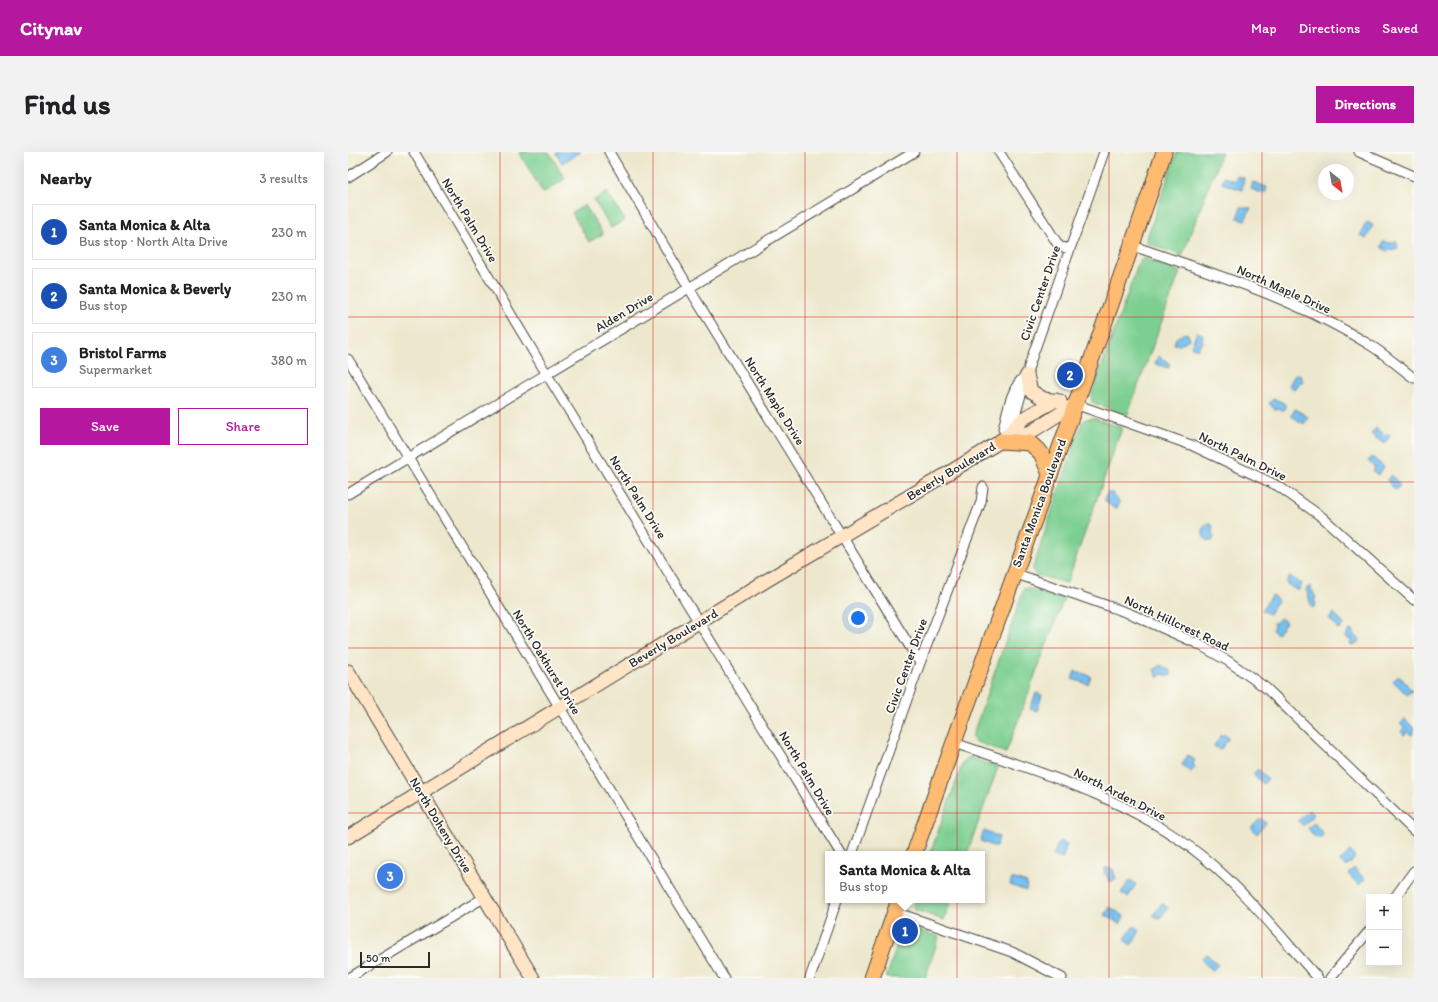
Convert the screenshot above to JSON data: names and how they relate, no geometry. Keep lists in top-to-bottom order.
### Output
{
  "streets": {
    "main road": ["Beverly Boulevard", "Santa Monica Boulevard", "North Doheny Drive"],
    "street": [
      "North Palm Drive",
      "North Maple Drive",
      "Civic Center Drive",
      "Alden Drive",
      "North Hillcrest Road",
      "North Oakhurst Drive",
      "North Arden Drive"
    ]
  },
  "crossings": [
    ["North Palm Drive", "Alden Drive"],
    ["North Palm Drive", "Beverly Boulevard"],
    ["North Palm Drive", "Santa Monica Boulevard"],
    ["North Maple Drive", "Civic Center Drive"],
    ["North Maple Drive", "Alden Drive"],
    ["North Maple Drive", "Beverly Boulevard"],
    ["North Maple Drive", "Santa Monica Boulevard"],
    ["Civic Center Drive", "Beverly Boulevard"],
    ["Alden Drive", "North Oakhurst Drive"],
    ["Beverly Boulevard", "Santa Monica Boulevard"],
    ["Beverly Boulevard", "North Oakhurst Drive"],
    ["Beverly Boulevard", "North Doheny Drive"],
    ["Santa Monica Boulevard", "North Hillcrest Road"],
    ["Santa Monica Boulevard", "North Arden Drive"]
  ],
  "scale_bar": "50 m",
  "north": "bottom right",
  "page": {
    "header": "Citynav",
    "nav": ["Map", "Directions", "Saved"],
    "buttons": [
      "Directions",
      ["Save", "Share"]
    ],
    "title": "Find us",
    "heading": ["Nearby", "3 results"],
    "list": [
      {
        "mark": "1",
        "name": "Santa Monica & Alta",
        "note": "Bus stop · North Alta Drive",
        "value": "230 m"
      },
      {
        "mark": "2",
        "name": "Santa Monica & Beverly",
        "note": "Bus stop",
        "value": "230 m"
      },
      {
        "mark": "3",
        "name": "Bristol Farms",
        "note": "Supermarket",
        "value": "380 m"
      }
    ],
    "pins": ["2", "3", "1"],
    "popup": ["Santa Monica & Alta", "Bus stop"],
    "map_buttons": ["+", "−"],
    "scale": "50 m"
  }
}
